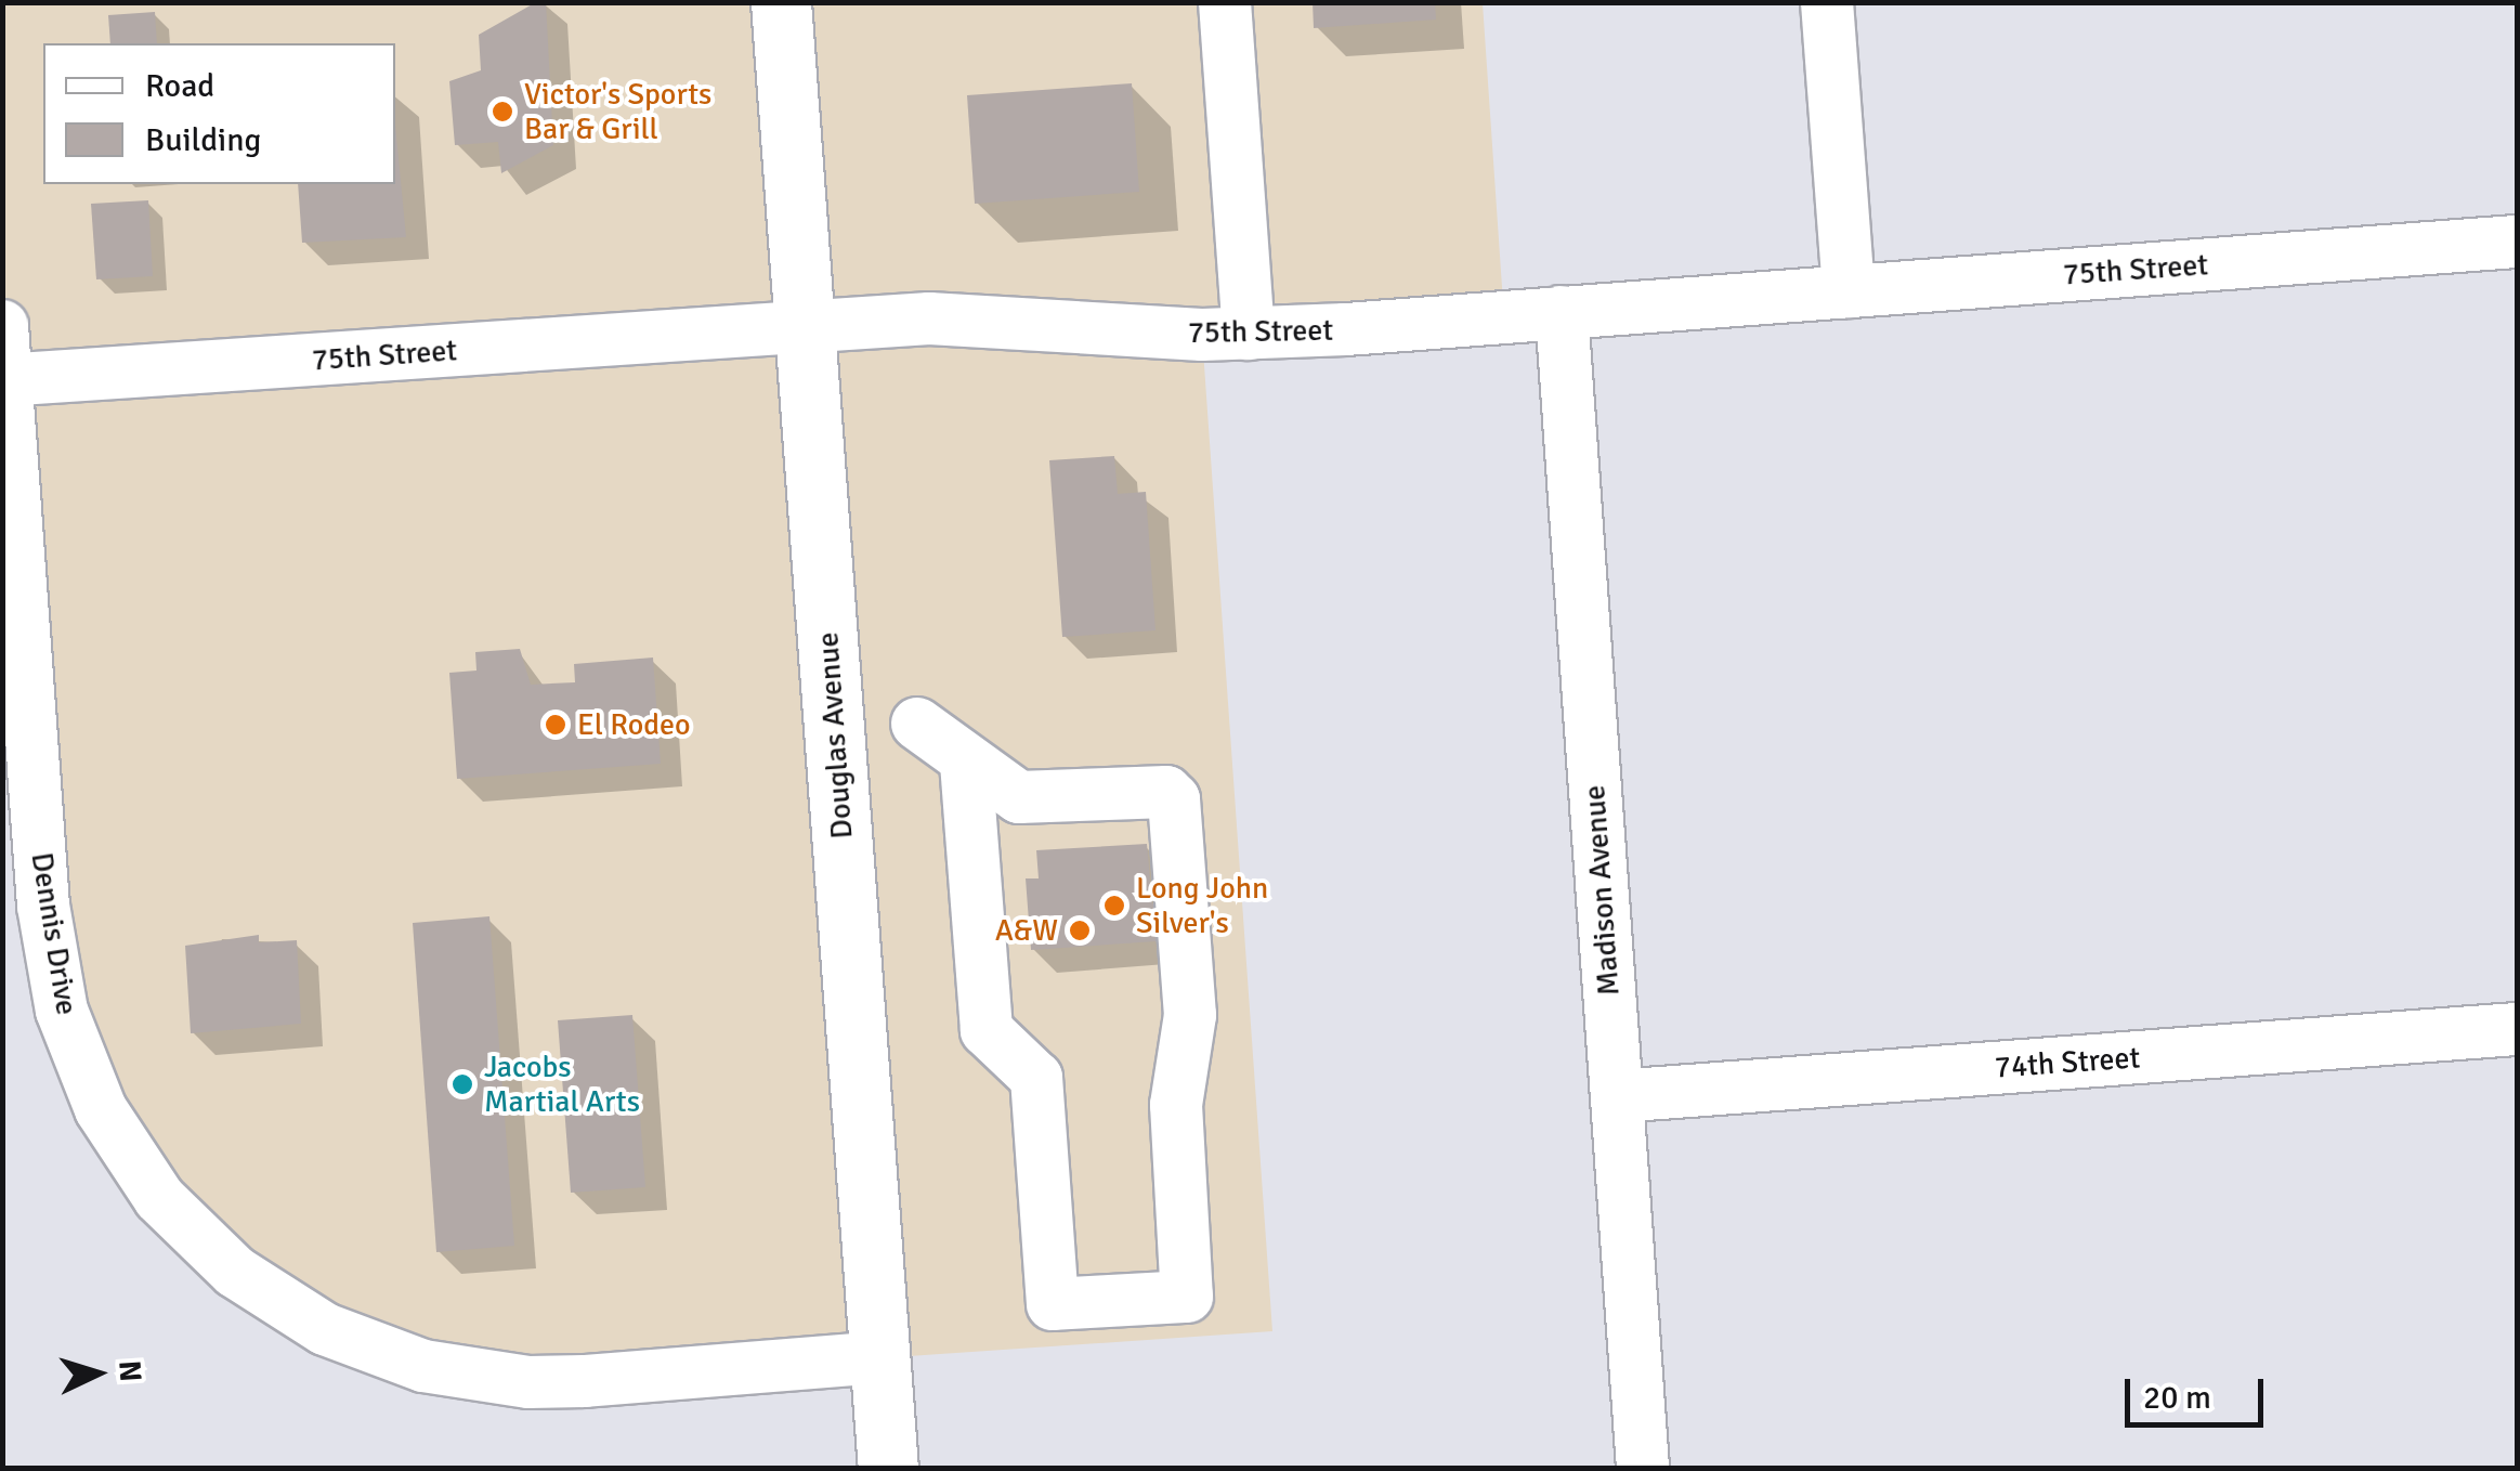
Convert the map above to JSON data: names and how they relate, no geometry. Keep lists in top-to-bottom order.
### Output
{
  "streets": {
    "main road": ["Douglas Avenue"],
    "street": [
      "75th Street",
      "Madison Avenue",
      "Dennis Drive",
      "74th Street"
    ]
  },
  "crossings": [
    ["75th Street", "Douglas Avenue"],
    ["75th Street", "Madison Avenue"],
    ["75th Street", "Dennis Drive"],
    ["Douglas Avenue", "Dennis Drive"],
    ["Madison Avenue", "74th Street"]
  ],
  "places": [
    "Victor's Sports Bar & Grill",
    "El Rodeo",
    "Long John Silver's",
    "A&W",
    "Jacobs Martial Arts"
  ],
  "legend": ["Road", "Building"],
  "scale_bar": "20 m",
  "north": "right"
}
